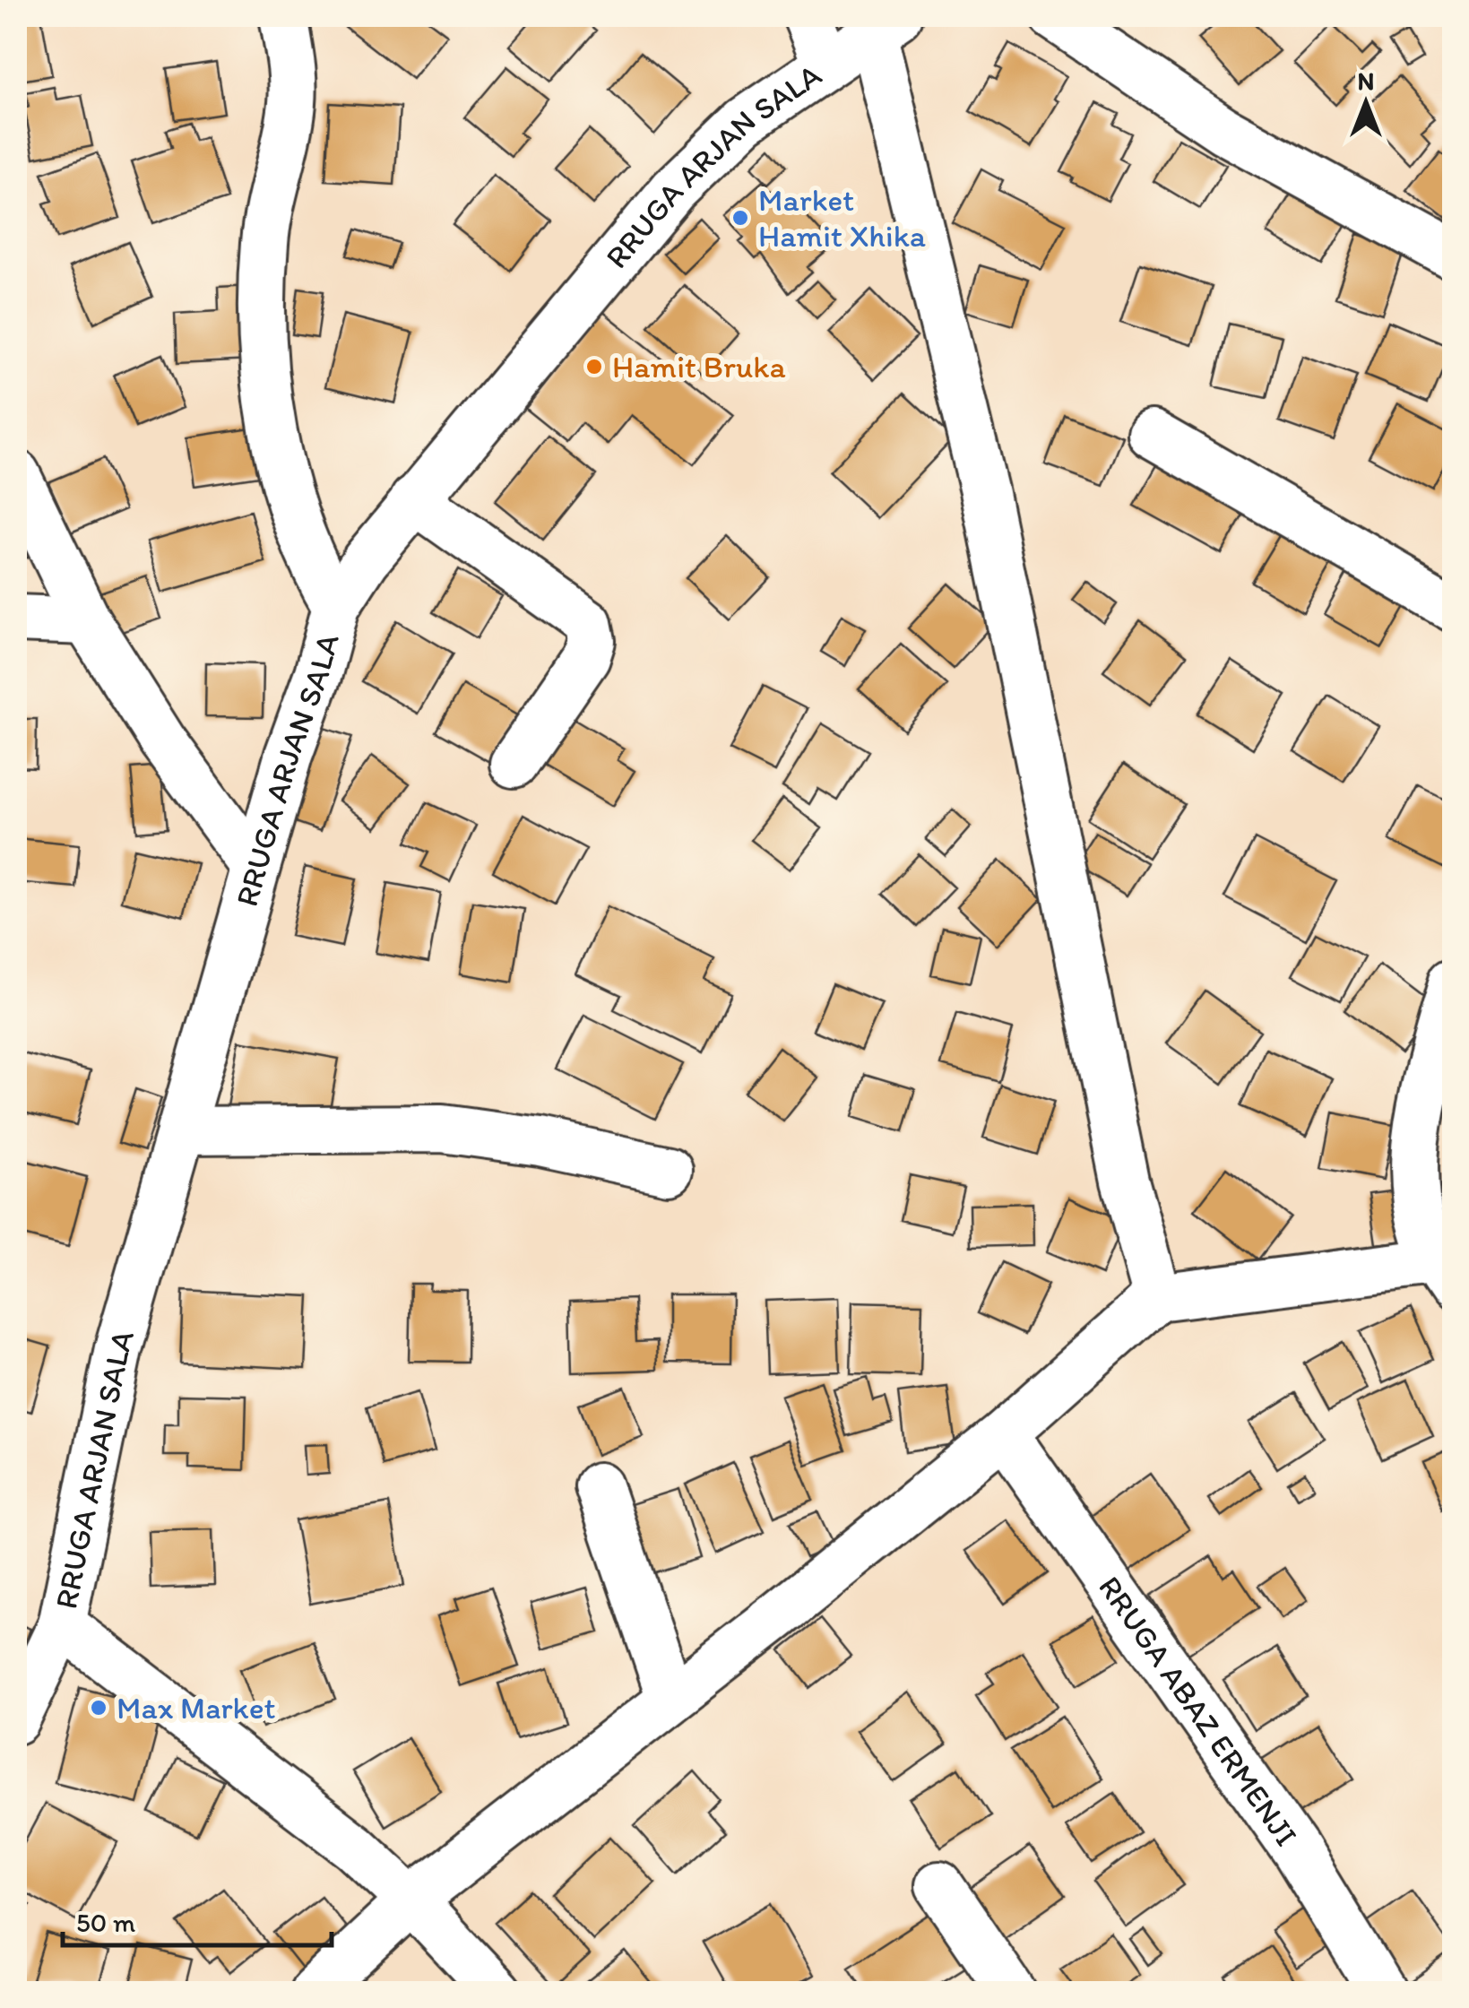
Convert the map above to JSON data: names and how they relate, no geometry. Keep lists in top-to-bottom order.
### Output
{
  "streets": {
    "street": ["RRUGA ARJAN SALA", "RRUGA ABAZ ERMENJI"]
  },
  "places": ["Market Hamit Xhika", "Hamit Bruka", "Max Market"],
  "scale_bar": "50 m",
  "north": "top"
}
